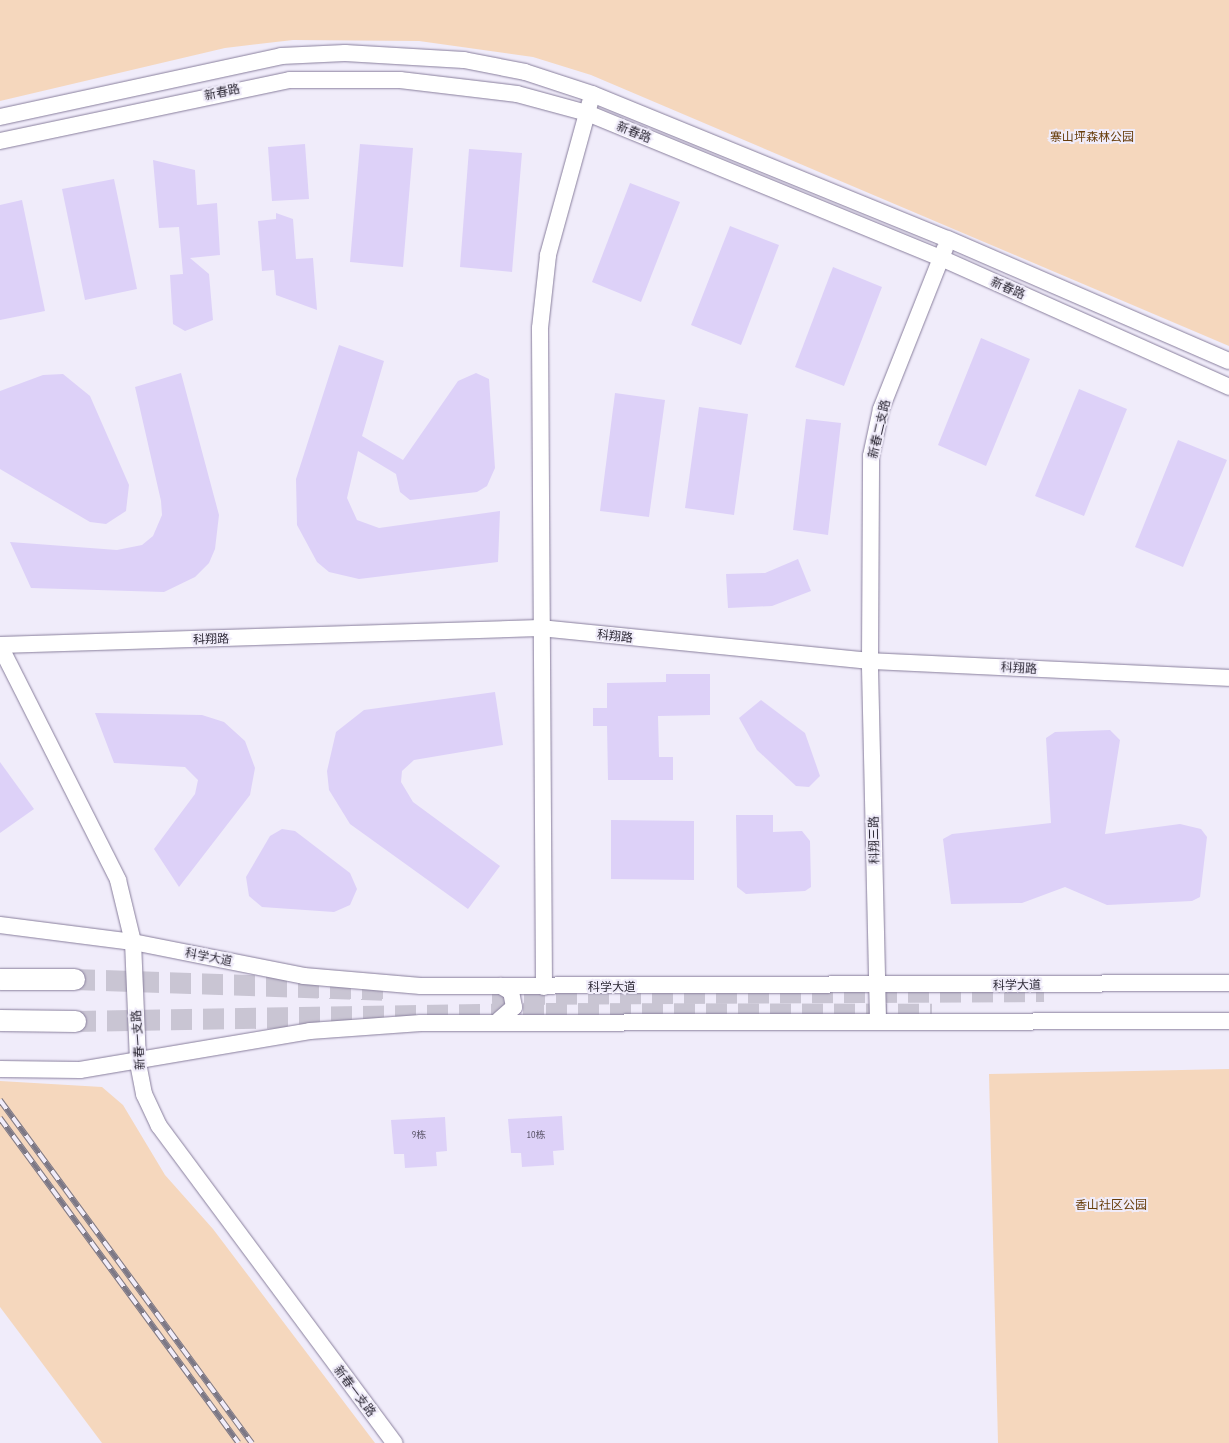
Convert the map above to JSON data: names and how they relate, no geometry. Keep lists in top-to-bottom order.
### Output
{
  "streets": {
    "main road": [
      "新春路",
      "新春二支路",
      "科翔路",
      "科翔三路",
      "科学大道",
      "新春一支路"
    ]
  },
  "crossings": [
    ["新春路", "新春二支路"],
    ["新春二支路", "科翔路"],
    ["新春二支路", "科翔三路"],
    ["科翔路", "科翔三路"],
    ["科翔路", "新春一支路"],
    ["科翔三路", "科学大道"],
    ["科学大道", "新春一支路"]
  ],
  "parks": ["寨山坪森林公园", "香山社区公园"],
  "house_numbers": ["9栋", "10栋"]
}
